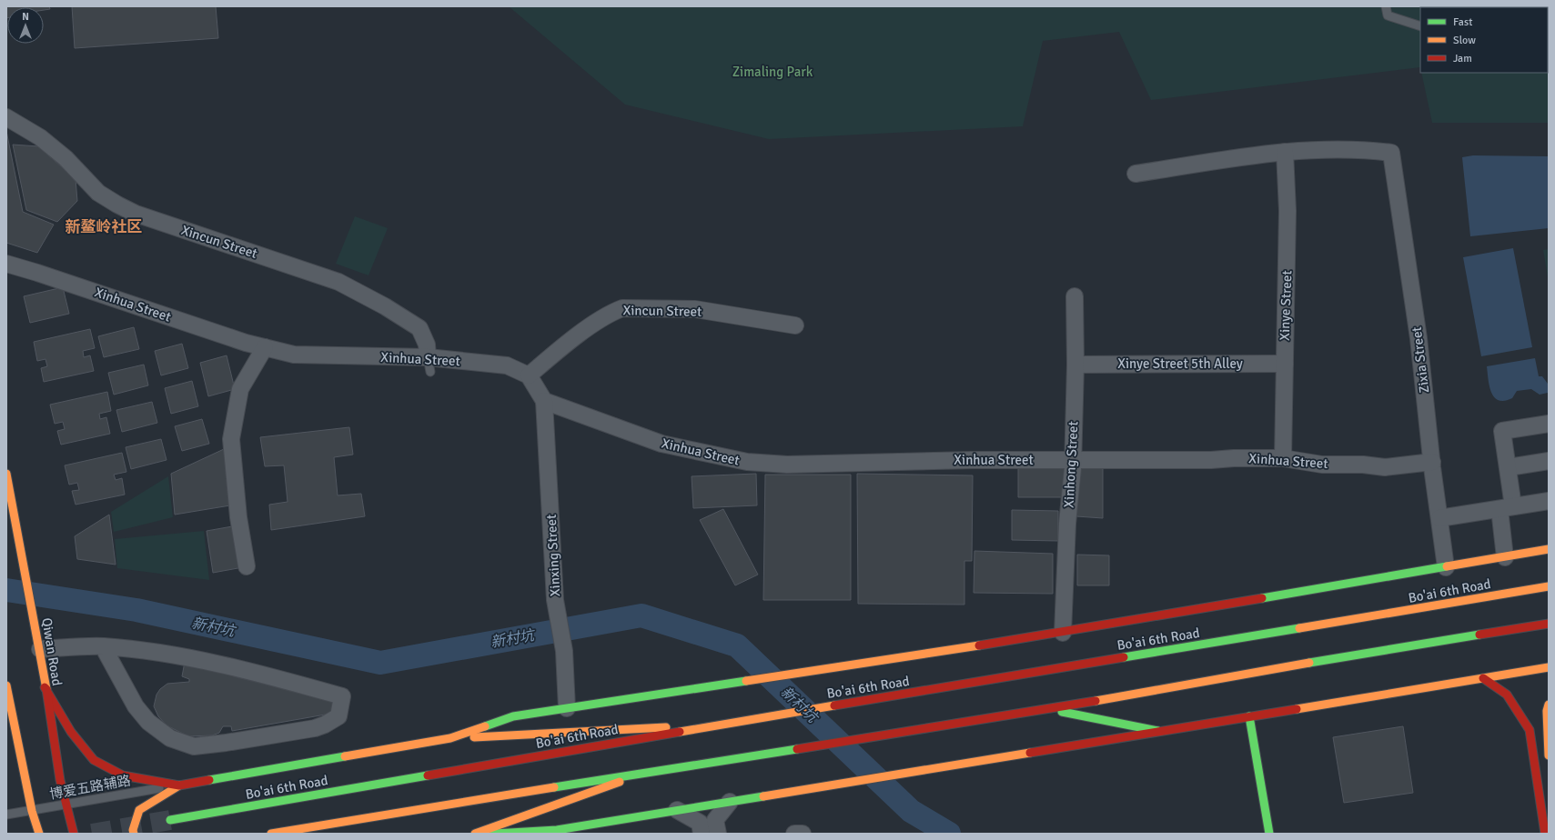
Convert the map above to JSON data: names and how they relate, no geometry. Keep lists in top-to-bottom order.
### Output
{
  "streets": {
    "main road": ["Bo'ai 6th Road", "Qiwan Road"],
    "street": [
      "Xincun Street",
      "Xinhua Street",
      "Xinye Street",
      "Zixia Street",
      "Xinye Street 5th Alley",
      "Xinhong Street",
      "Xinxing Street"
    ],
    "lane": ["博爱五路辅路"]
  },
  "crossings": [
    ["Xincun Street", "Xinhua Street"],
    ["Xinhua Street", "Xinye Street"],
    ["Xinhua Street", "Zixia Street"],
    ["Xinhua Street", "Xinhong Street"],
    ["Xinhua Street", "Xinxing Street"],
    ["Xinye Street", "Zixia Street"],
    ["Xinye Street", "Xinye Street 5th Alley"],
    ["Zixia Street", "Bo'ai 6th Road"],
    ["Xinye Street 5th Alley", "Xinhong Street"],
    ["Xinhong Street", "Bo'ai 6th Road"],
    ["Xinxing Street", "Bo'ai 6th Road"],
    ["Bo'ai 6th Road", "博爱五路辅路"],
    ["Qiwan Road", "博爱五路辅路"]
  ],
  "districts": ["新鳌岭社区"],
  "water": ["新村坑"],
  "parks": ["Zimaling Park"],
  "legend": ["Fast", "Slow", "Jam"],
  "north": "top"
}
